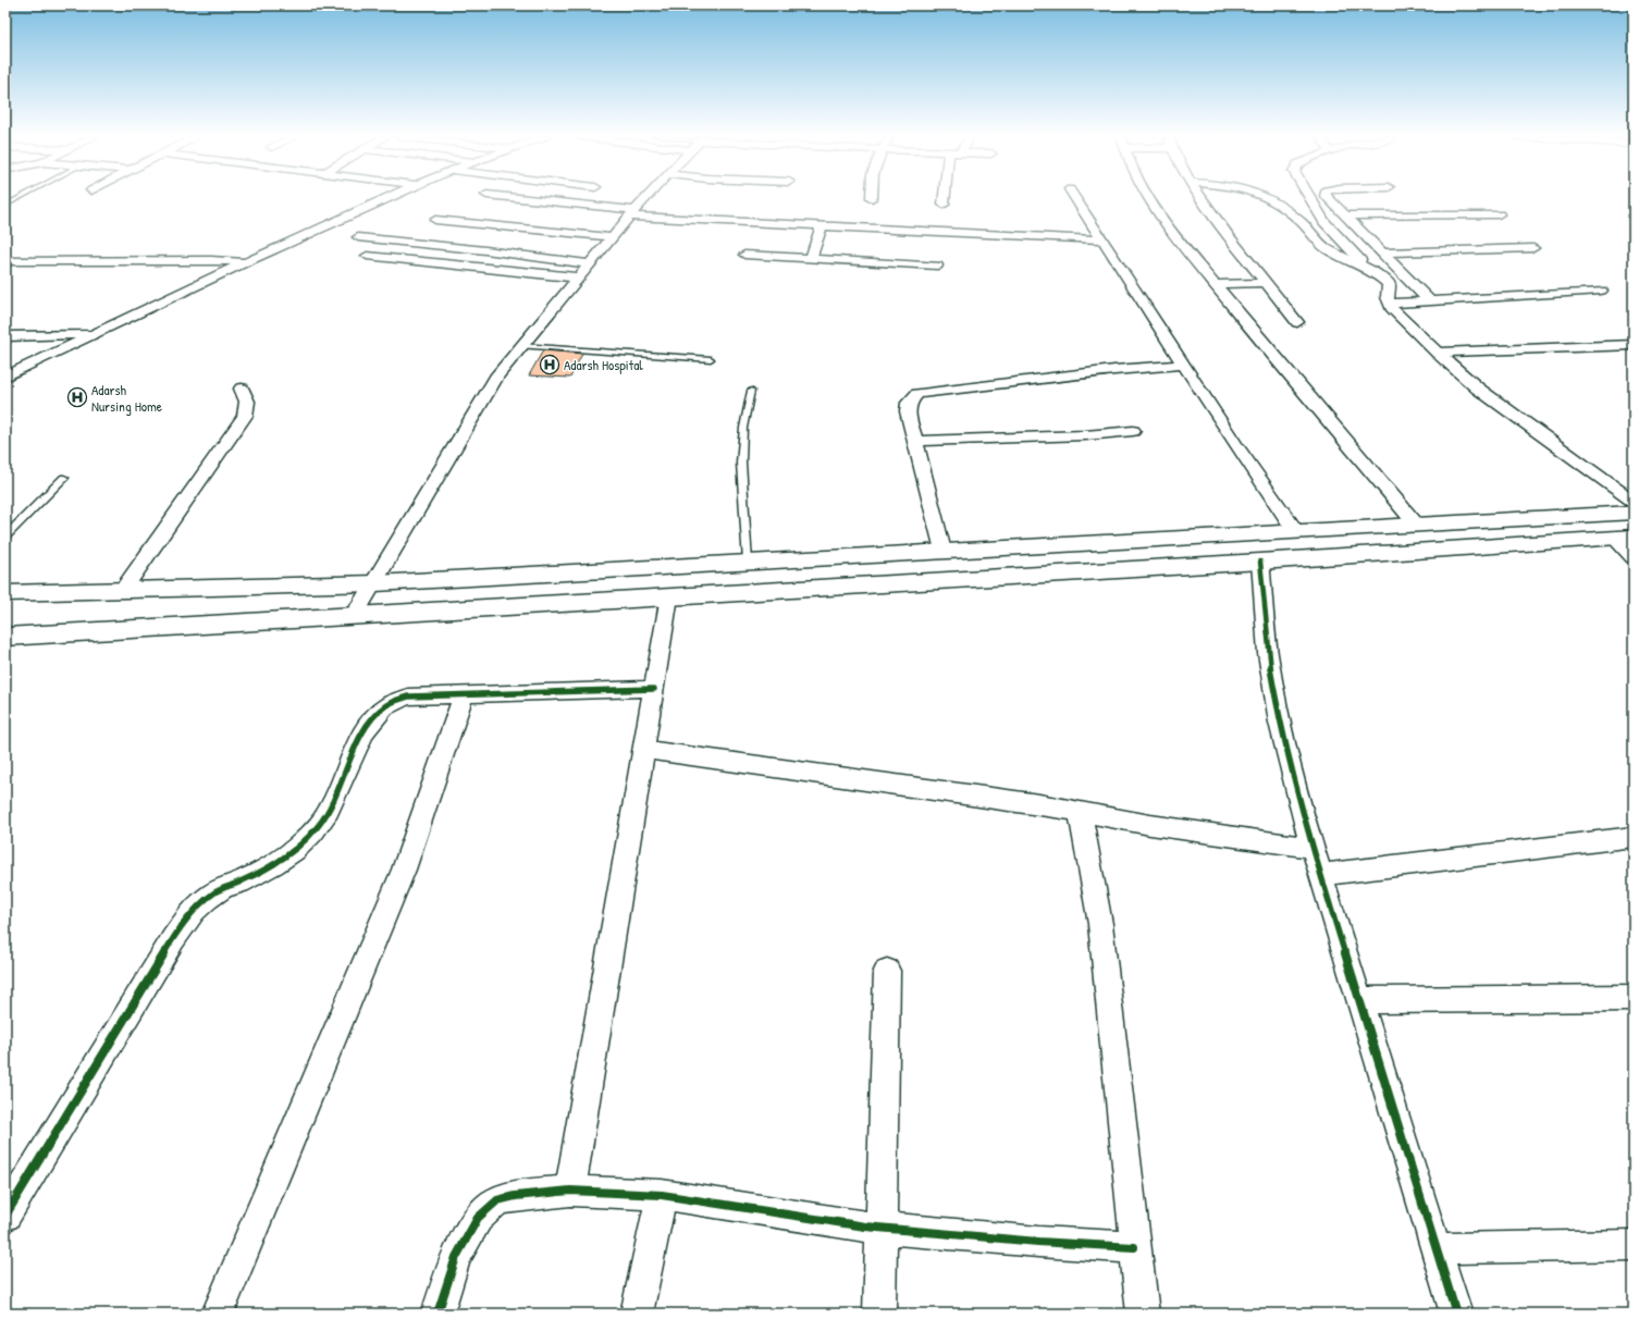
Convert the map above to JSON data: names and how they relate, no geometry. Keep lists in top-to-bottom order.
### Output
{
  "places": {
    "hospital": ["Adarsh Hospital", "Adarsh Nursing Home"]
  }
}
